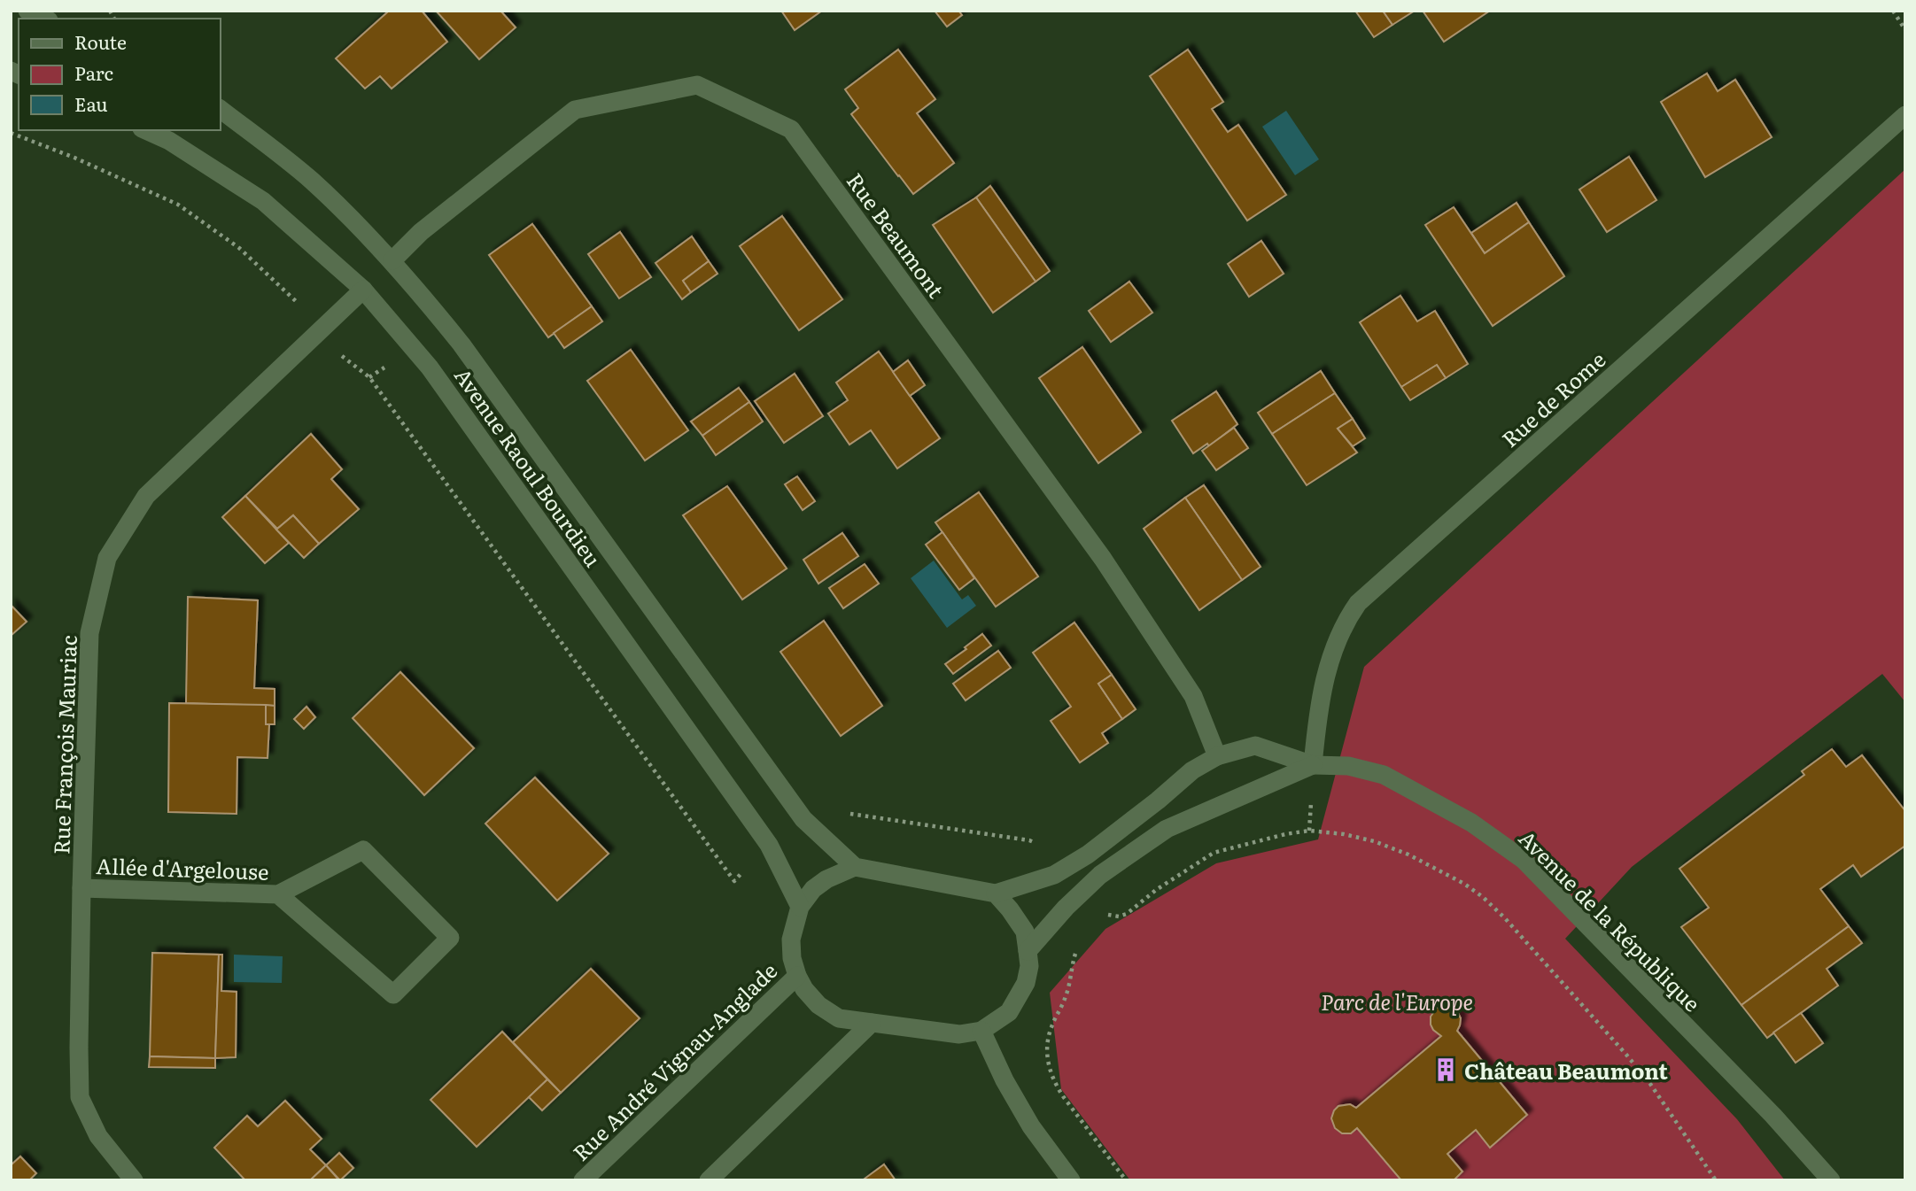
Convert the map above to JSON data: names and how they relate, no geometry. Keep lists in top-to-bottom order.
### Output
{
  "streets": {
    "street": [
      "Rue Beaumont",
      "Rue de Rome",
      "Avenue Raoul Bourdieu",
      "Rue François Mauriac",
      "Allée d'Argelouse",
      "Avenue de la République",
      "Rue André Vignau-Anglade"
    ]
  },
  "crossings": [
    ["Rue Beaumont", "Avenue Raoul Bourdieu"],
    ["Rue Beaumont", "Avenue de la République"],
    ["Rue de Rome", "Avenue de la République"],
    ["Avenue Raoul Bourdieu", "Rue François Mauriac"],
    ["Avenue Raoul Bourdieu", "Avenue de la République"],
    ["Avenue Raoul Bourdieu", "Rue André Vignau-Anglade"],
    ["Rue François Mauriac", "Allée d'Argelouse"],
    ["Avenue de la République", "Rue André Vignau-Anglade"]
  ],
  "parks": ["Parc de l'Europe"],
  "places": {
    "building": ["Château Beaumont"]
  },
  "legend": ["Route", "Parc", "Eau"]
}
